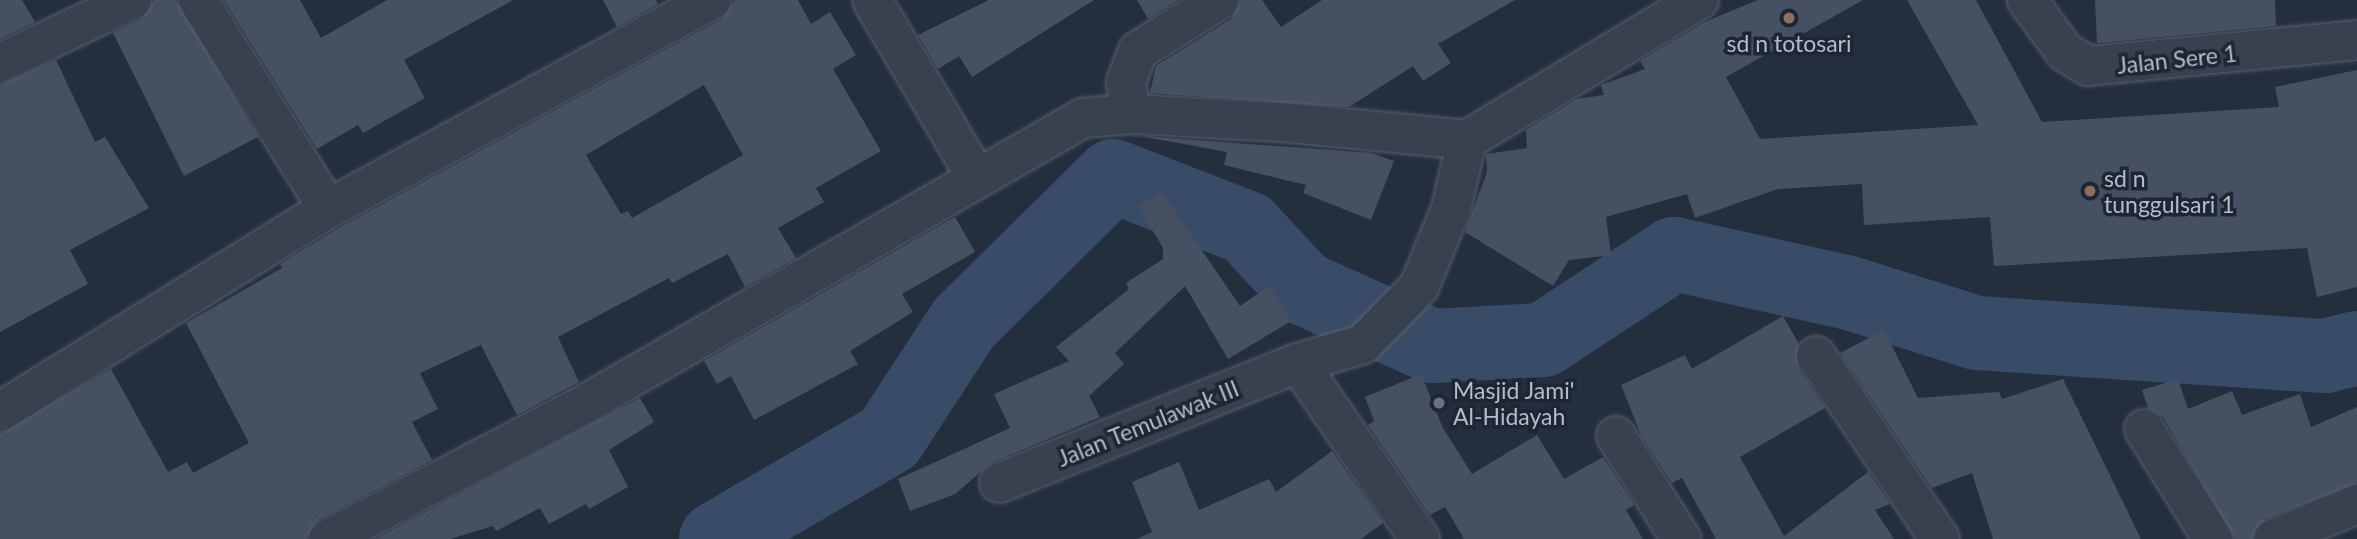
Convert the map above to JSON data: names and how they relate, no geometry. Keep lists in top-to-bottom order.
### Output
{
  "streets": {
    "street": ["Jalan Sere 1", "Jalan Temulawak III"]
  },
  "places": ["sd n totosari", "sd n tunggulsari 1", "Masjid Jami' Al-Hidayah"]
}
